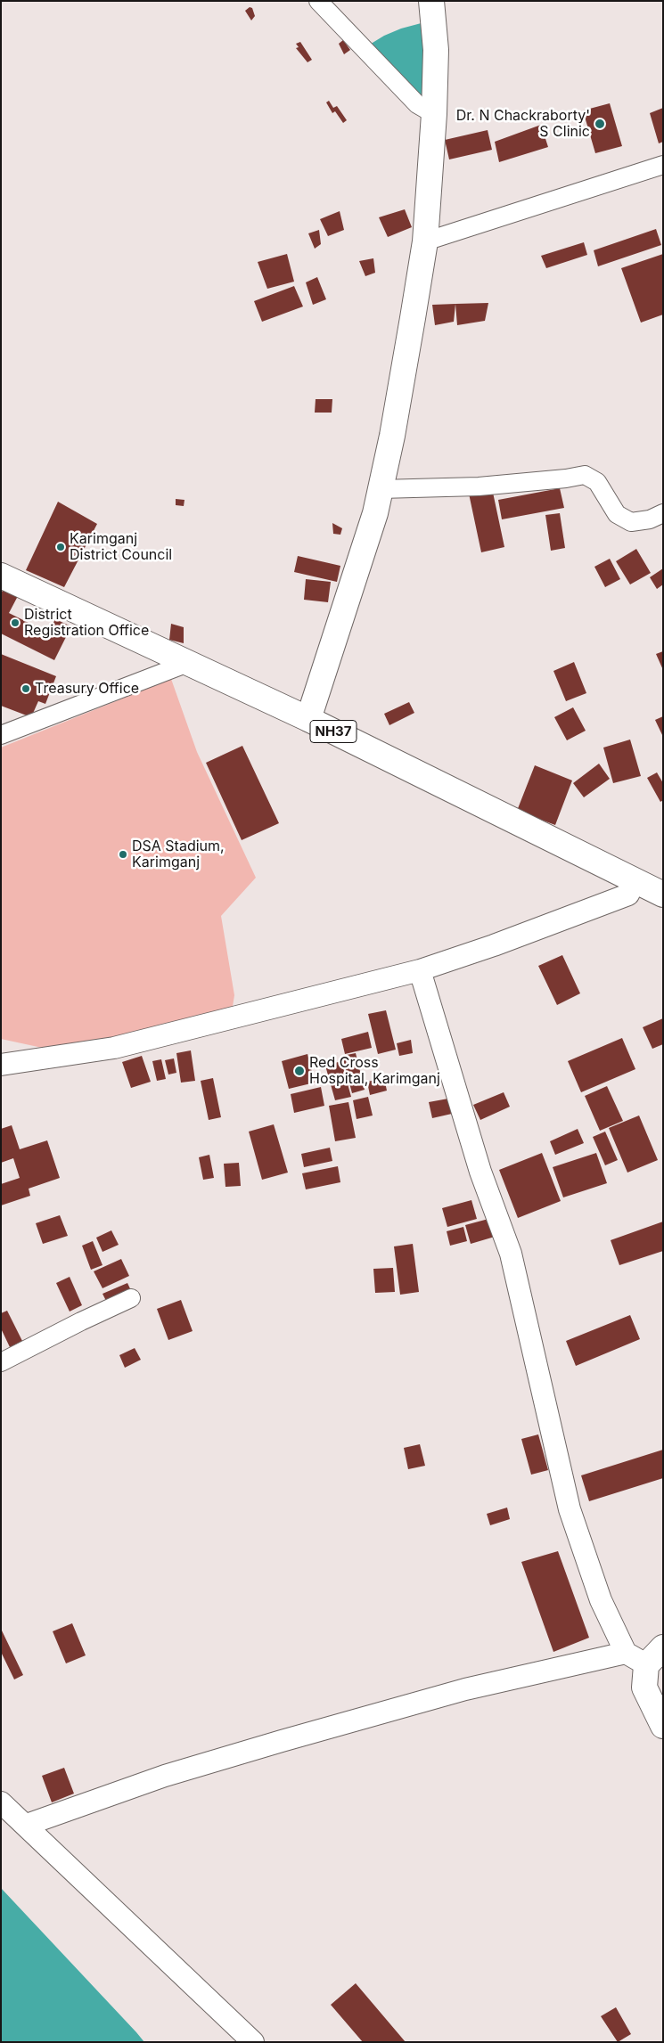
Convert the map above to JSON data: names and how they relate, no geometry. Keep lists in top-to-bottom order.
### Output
{
  "streets": {
    "main road": ["NH37"]
  },
  "places": [
    "Dr. N Chackraborty' S Clinic",
    "Karimganj District Council",
    "District Registration Office",
    "Treasury Office",
    "DSA Stadium, Karimganj",
    "Red Cross Hospital, Karimganj"
  ]
}
